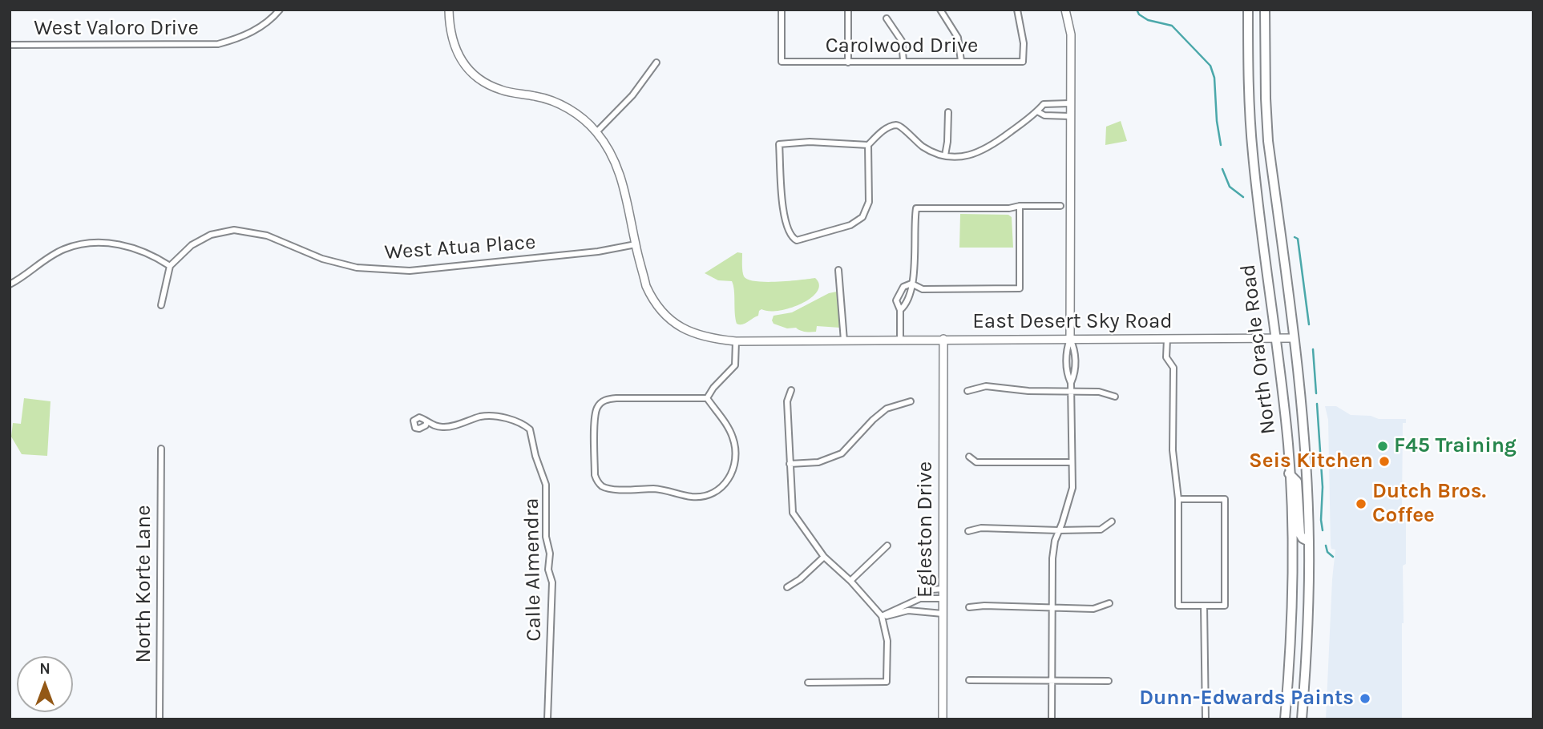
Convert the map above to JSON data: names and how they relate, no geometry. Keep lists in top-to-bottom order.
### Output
{
  "streets": {
    "highway": ["North Oracle Road"],
    "street": [
      "West Valoro Drive",
      "Carolwood Drive",
      "West Atua Place",
      "East Desert Sky Road",
      "Egleston Drive",
      "Calle Almendra",
      "North Korte Lane"
    ]
  },
  "crossings": [
    ["West Atua Place", "East Desert Sky Road"],
    ["East Desert Sky Road", "North Oracle Road"],
    ["East Desert Sky Road", "Egleston Drive"]
  ],
  "places": [
    "F45 Training",
    "Seis Kitchen",
    "Dutch Bros. Coffee",
    "Dunn-Edwards Paints"
  ],
  "north": "top"
}
